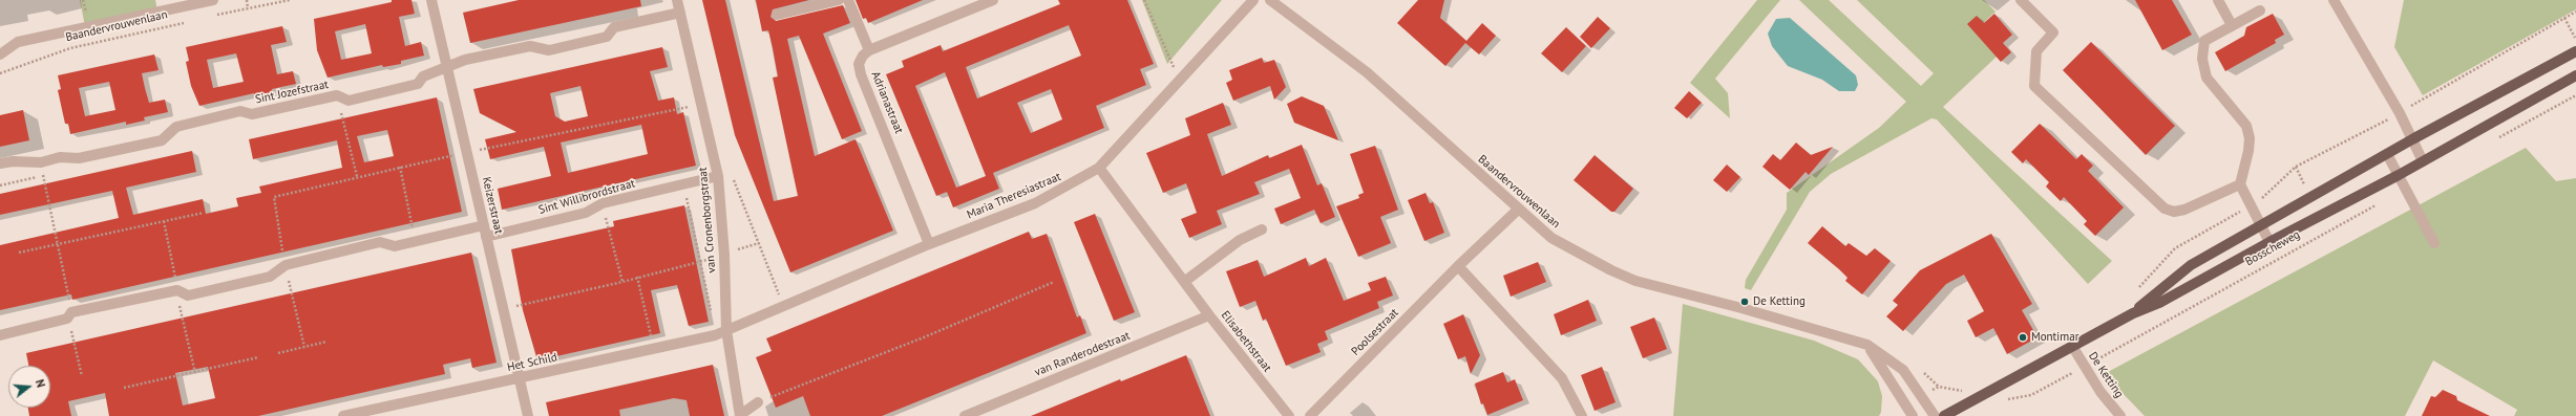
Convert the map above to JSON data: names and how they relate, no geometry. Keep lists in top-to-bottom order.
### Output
{
  "streets": {
    "main road": ["Bosscheweg"],
    "street": [
      "Baandervrouwenlaan",
      "Sint Jozefstraat",
      "Adrianastraat",
      "Maria Theresiastraat",
      "Sint Willibrordstraat",
      "Keizerstraat",
      "van Cronenborgstraat",
      "Poolsestraat",
      "Elisabethstraat",
      "van Randerodestraat",
      "Het Schild",
      "De Ketting"
    ]
  },
  "crossings": [
    ["Baandervrouwenlaan", "Poolsestraat"],
    ["Sint Jozefstraat", "Keizerstraat"],
    ["Sint Jozefstraat", "van Cronenborgstraat"],
    ["Adrianastraat", "Maria Theresiastraat"],
    ["Maria Theresiastraat", "van Cronenborgstraat"],
    ["Maria Theresiastraat", "Elisabethstraat"],
    ["Maria Theresiastraat", "Het Schild"],
    ["Sint Willibrordstraat", "Keizerstraat"],
    ["Sint Willibrordstraat", "van Cronenborgstraat"],
    ["Keizerstraat", "Het Schild"],
    ["van Cronenborgstraat", "Het Schild"],
    ["Bosscheweg", "De Ketting"],
    ["Elisabethstraat", "van Randerodestraat"]
  ],
  "places": ["De Ketting", "Montimar"],
  "north": "right"
}
